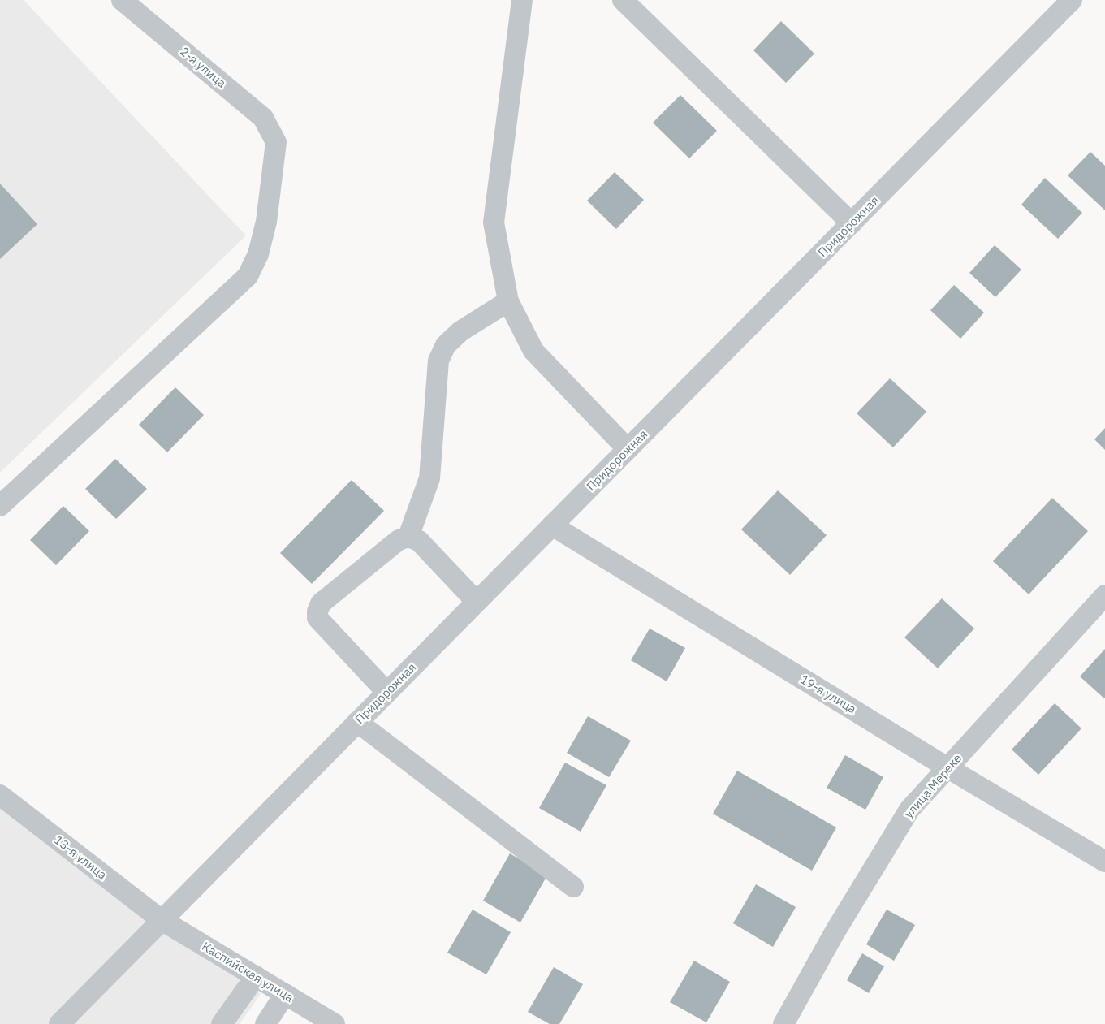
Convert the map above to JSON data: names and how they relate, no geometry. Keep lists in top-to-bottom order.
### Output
{
  "streets": {
    "street": [
      "2-я улица",
      "Придорожная",
      "19-я улица",
      "улица Мереке",
      "13-я улица",
      "Каспийская улица"
    ]
  },
  "crossings": [
    ["Придорожная", "19-я улица"],
    ["Придорожная", "13-я улица"],
    ["Придорожная", "Каспийская улица"],
    ["19-я улица", "улица Мереке"],
    ["13-я улица", "Каспийская улица"]
  ]
}
